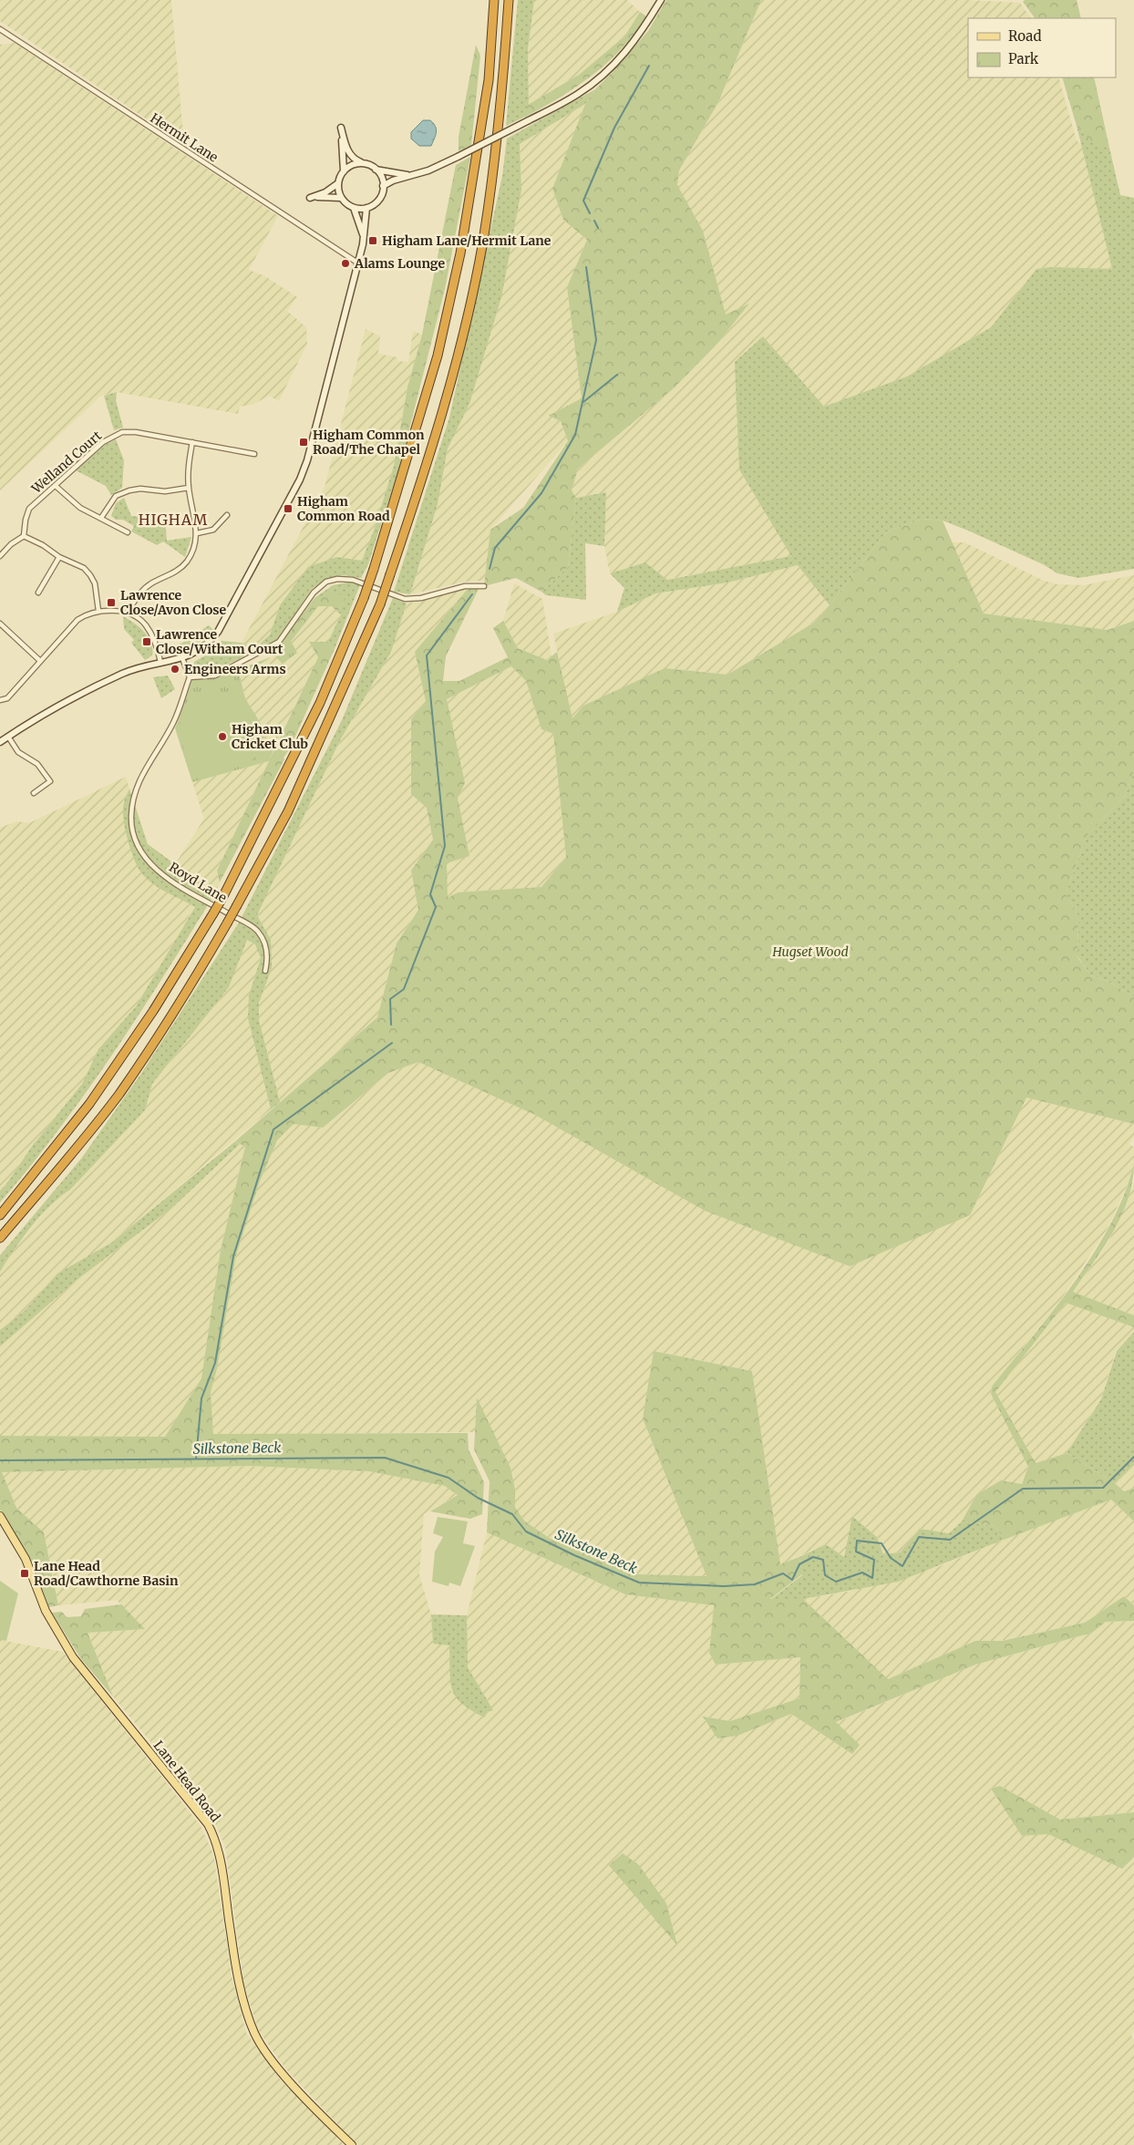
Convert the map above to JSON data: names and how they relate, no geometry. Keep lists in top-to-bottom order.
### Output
{
  "streets": {
    "main road": ["Lane Head Road"],
    "street": ["Hermit Lane", "Welland Court", "Royd Lane"]
  },
  "districts": ["HIGHAM"],
  "water": ["Silkstone Beck"],
  "parks": ["Hugset Wood"],
  "places": {
    "transit": [
      "Higham Lane/Hermit Lane",
      "Higham Common Road/The Chapel",
      "Higham Common Road",
      "Lawrence Close/Avon Close",
      "Lawrence Close/Witham Court",
      "Lane Head Road/Cawthorne Basin"
    ],
    "other": ["Alams Lounge", "Engineers Arms", "Higham Cricket Club"]
  },
  "legend": ["Road", "Park"]
}
